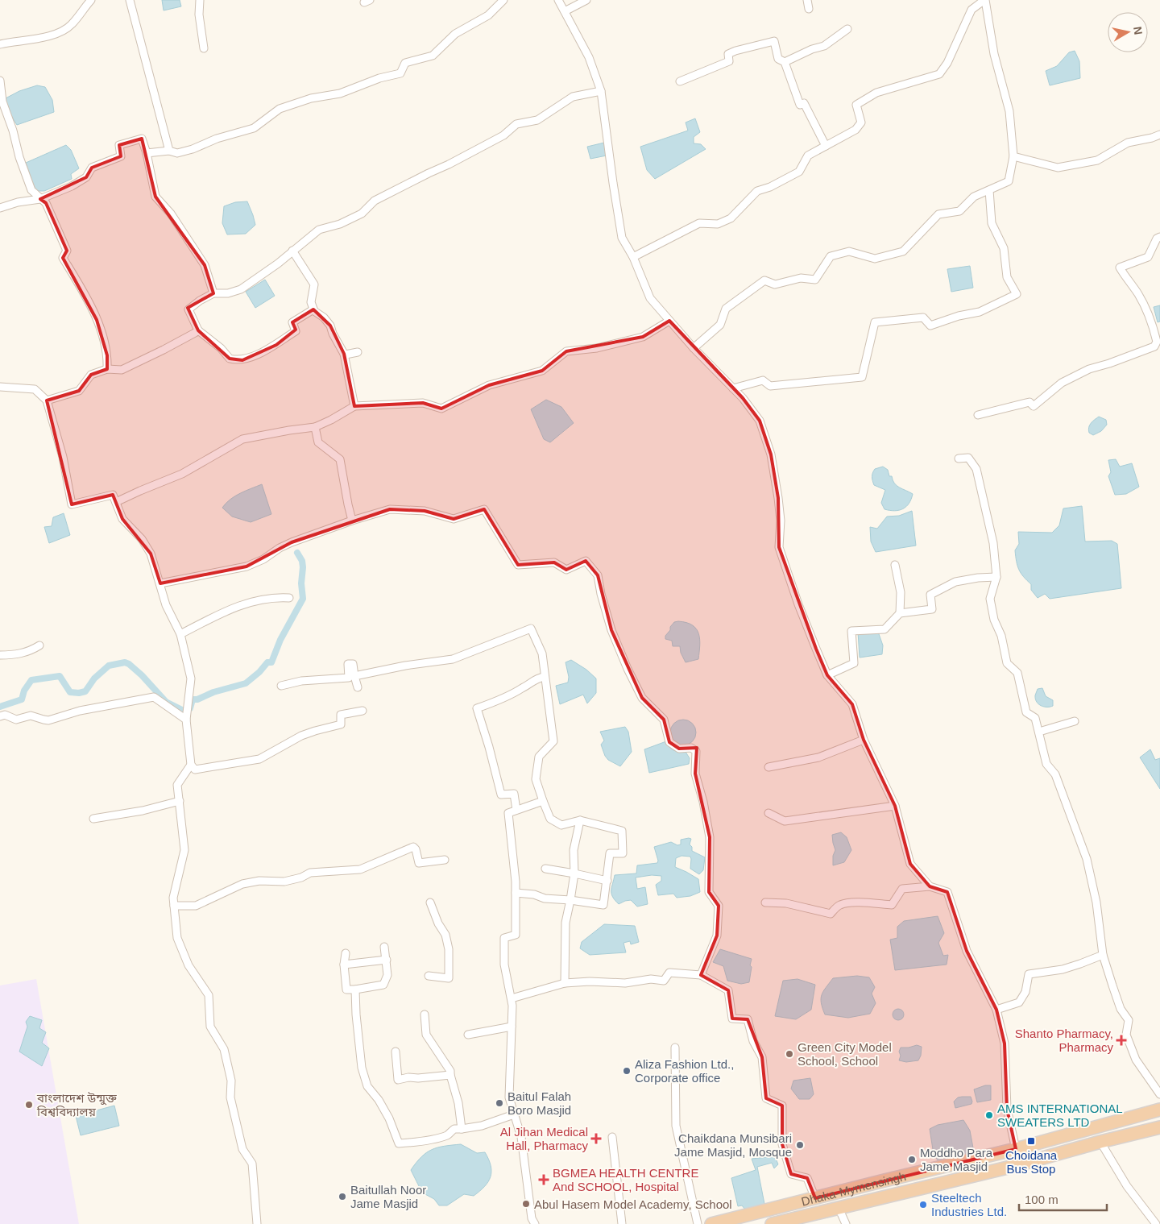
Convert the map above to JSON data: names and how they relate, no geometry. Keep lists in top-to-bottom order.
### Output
{
  "streets": {
    "highway": ["Dhaka-Mymensingh"]
  },
  "places": {
    "health": ["Shanto Pharmacy, Pharmacy", "Al Jihan Medical Hall, Pharmacy", "BGMEA HEALTH CENTRE And SCHOOL, Hospital"],
    "other": [
      "Green City Model School, School",
      "Aliza Fashion Ltd., Corporate office",
      "Baitul Falah Boro Masjid",
      "বাংলাদেশ উন্মুক্ত বিশ্ববিদ্যালয়",
      "AMS INTERNATIONAL SWEATERS LTD",
      "Chaikdana Munsibari Jame Masjid, Mosque",
      "Moddho Para Jame Masjid",
      "Baitullah Noor Jame Masjid",
      "Abul Hasem Model Academy, School",
      "Steeltech Industries Ltd."
    ],
    "transit": ["Choidana Bus Stop"]
  },
  "scale_bar": "100 m",
  "north": "right"
}
